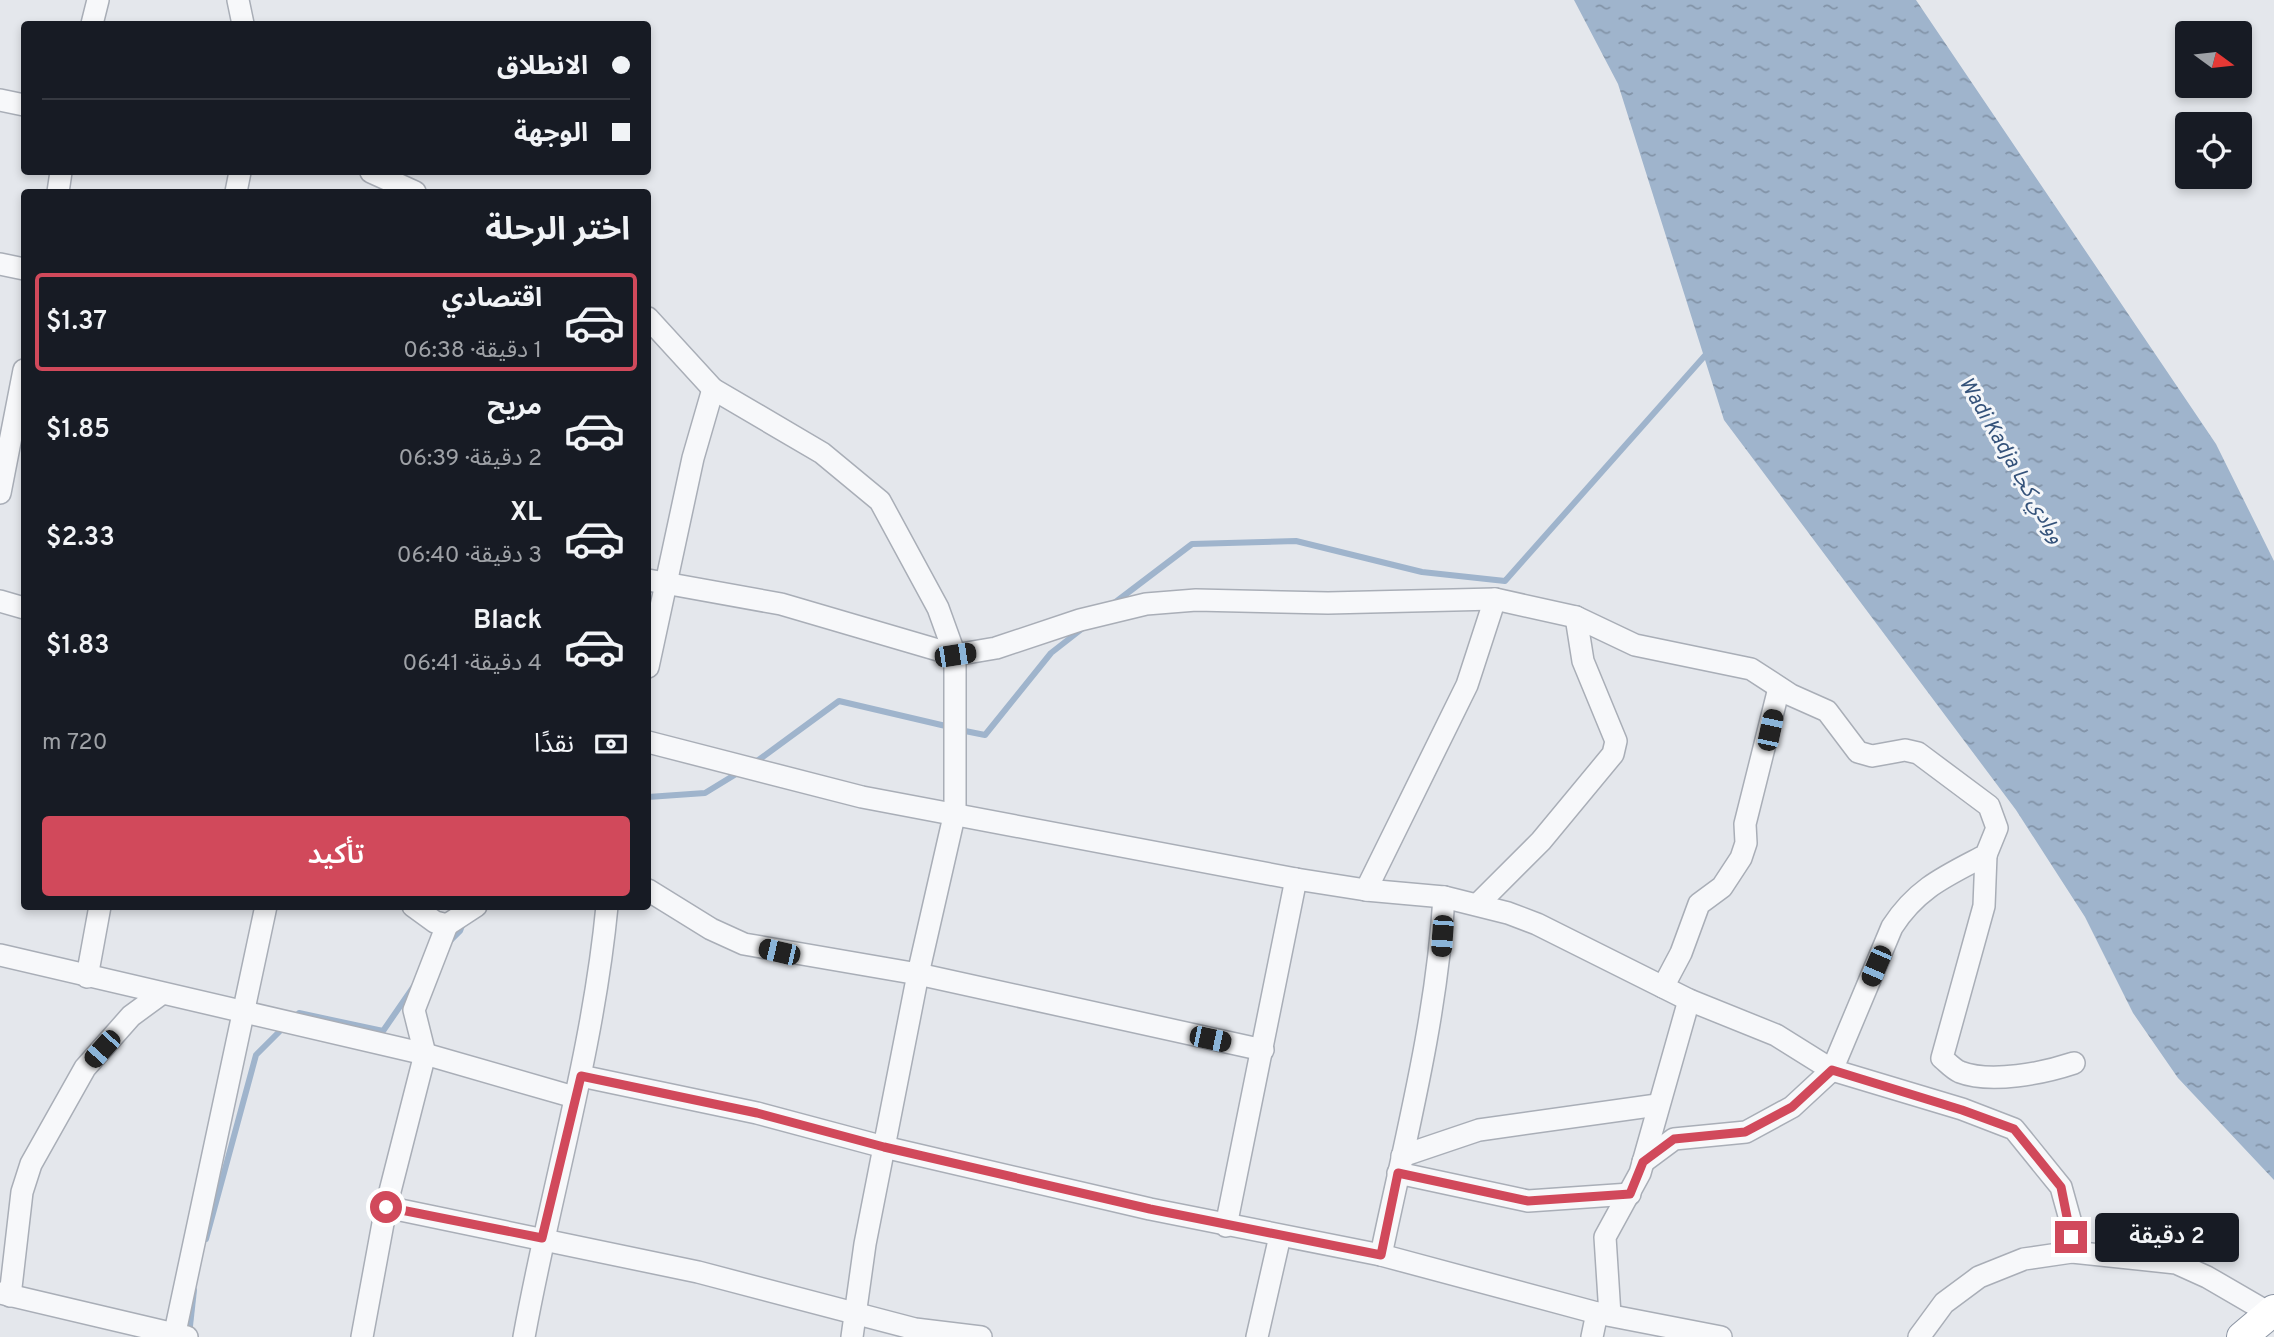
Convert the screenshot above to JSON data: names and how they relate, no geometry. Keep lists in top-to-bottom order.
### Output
{
  "water": ["Wadi Kadja ووادي كجا"],
  "north": "right",
  "page": {
    "banner": ["الانطلاق", "الوجهة"],
    "heading": "اختر الرحلة",
    "list": [
      {
        "name": "اقتصادي",
        "note": "1 دقيقة · 06:38",
        "value": "$1.37"
      },
      {
        "name": "مريح",
        "note": "2 دقيقة · 06:39",
        "value": "$1.85"
      },
      {
        "name": "XL",
        "note": "3 دقيقة · 06:40",
        "value": "$2.33"
      },
      {
        "name": "Black",
        "note": "4 دقيقة · 06:41",
        "value": "$1.83"
      }
    ],
    "pay": ["نقدًا", "720 m"],
    "buttons": "تأكيد",
    "bubble": "2 دقيقة"
  }
}
